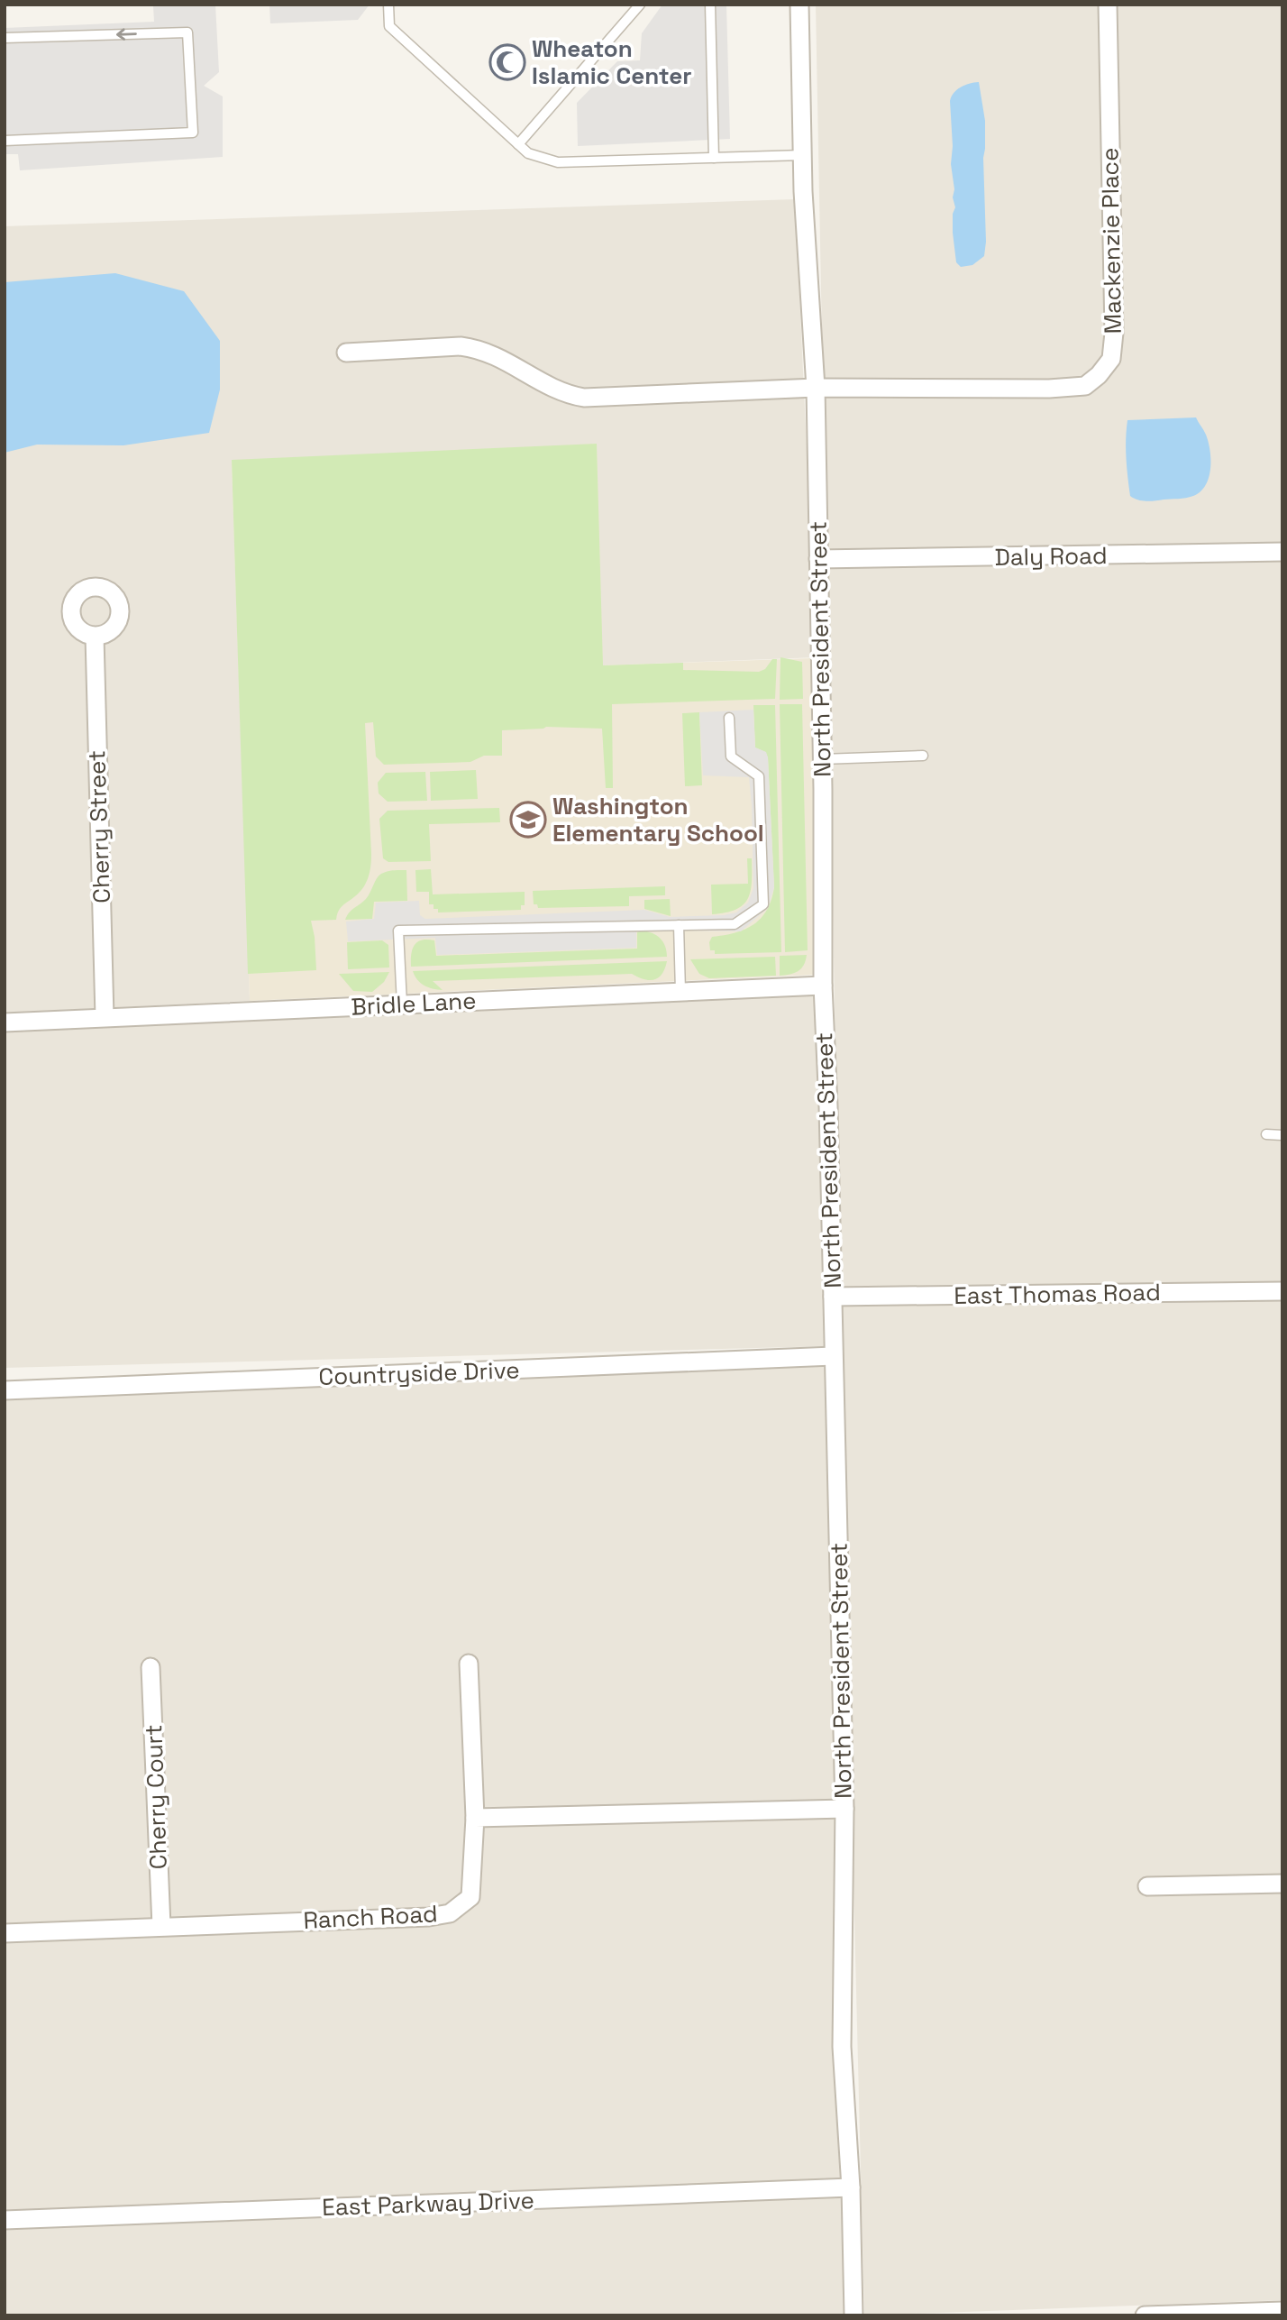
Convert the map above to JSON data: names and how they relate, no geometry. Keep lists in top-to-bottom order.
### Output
{
  "streets": {
    "street": [
      "Mackenzie Place",
      "Daly Road",
      "North President Street",
      "Cherry Street",
      "Bridle Lane",
      "East Thomas Road",
      "Countryside Drive",
      "Cherry Court",
      "Ranch Road",
      "East Parkway Drive"
    ]
  },
  "crossings": [
    ["Mackenzie Place", "North President Street"],
    ["Daly Road", "North President Street"],
    ["North President Street", "Bridle Lane"],
    ["North President Street", "East Thomas Road"],
    ["North President Street", "Countryside Drive"],
    ["North President Street", "East Parkway Drive"],
    ["Cherry Street", "Bridle Lane"],
    ["Cherry Court", "Ranch Road"]
  ],
  "places": {
    "mosque": ["Wheaton Islamic Center"],
    "school or university": ["Washington Elementary School"]
  }
}
